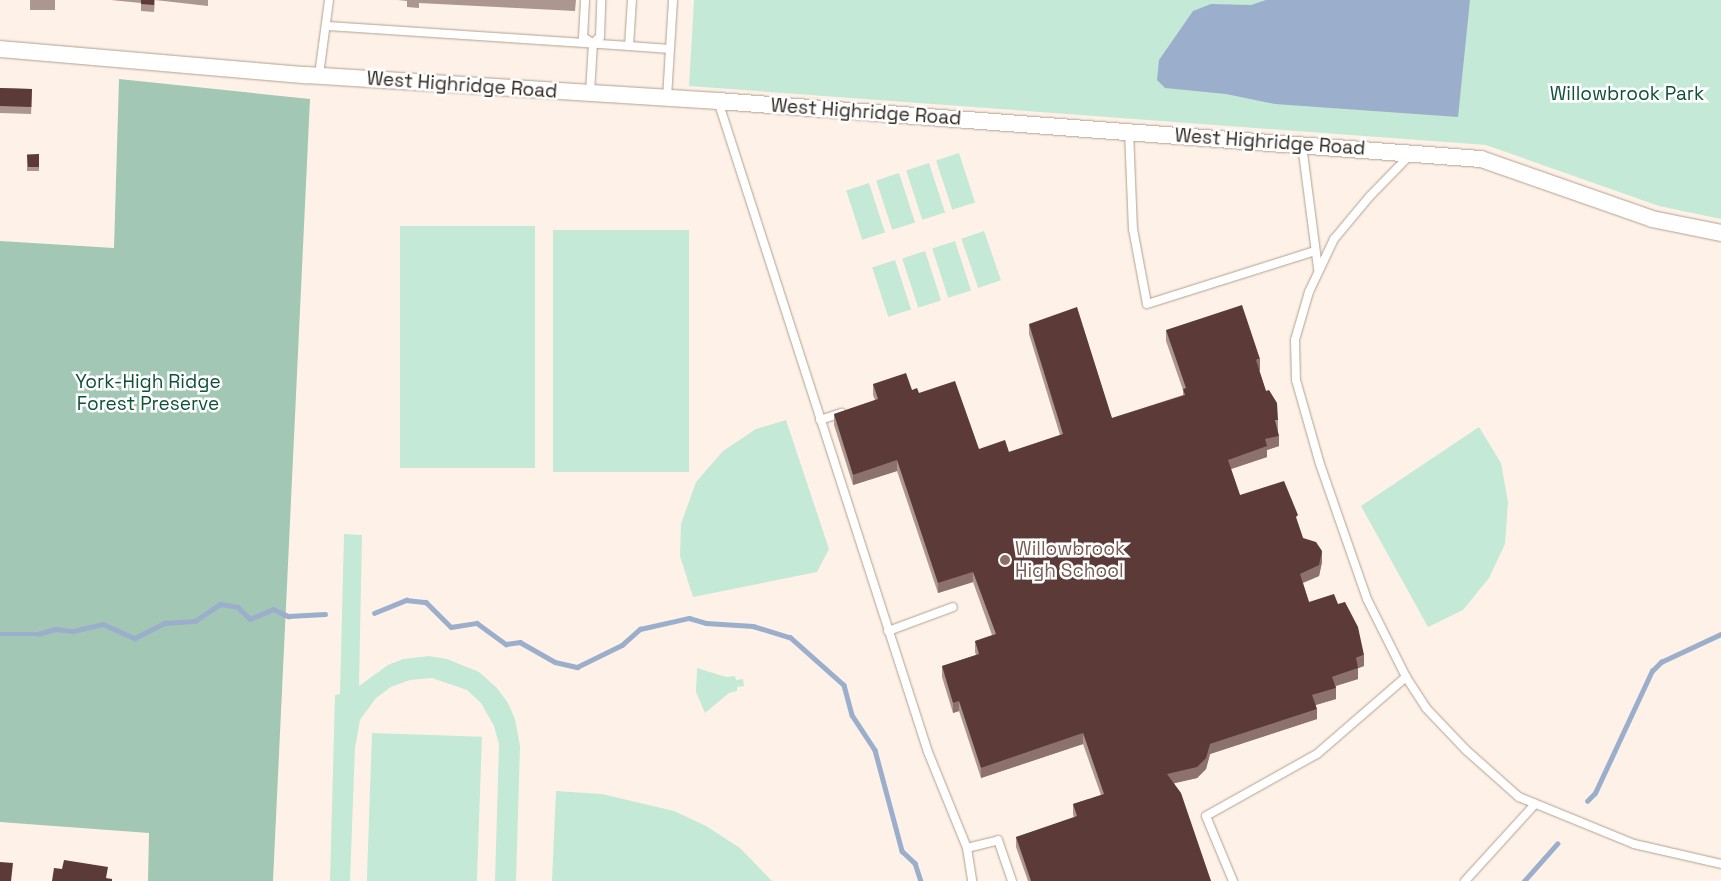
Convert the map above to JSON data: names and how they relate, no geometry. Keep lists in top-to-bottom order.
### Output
{
  "streets": {
    "street": ["West Highridge Road"]
  },
  "parks": ["Willowbrook Park", "York-High Ridge Forest Preserve"],
  "places": ["Willowbrook High School"]
}
